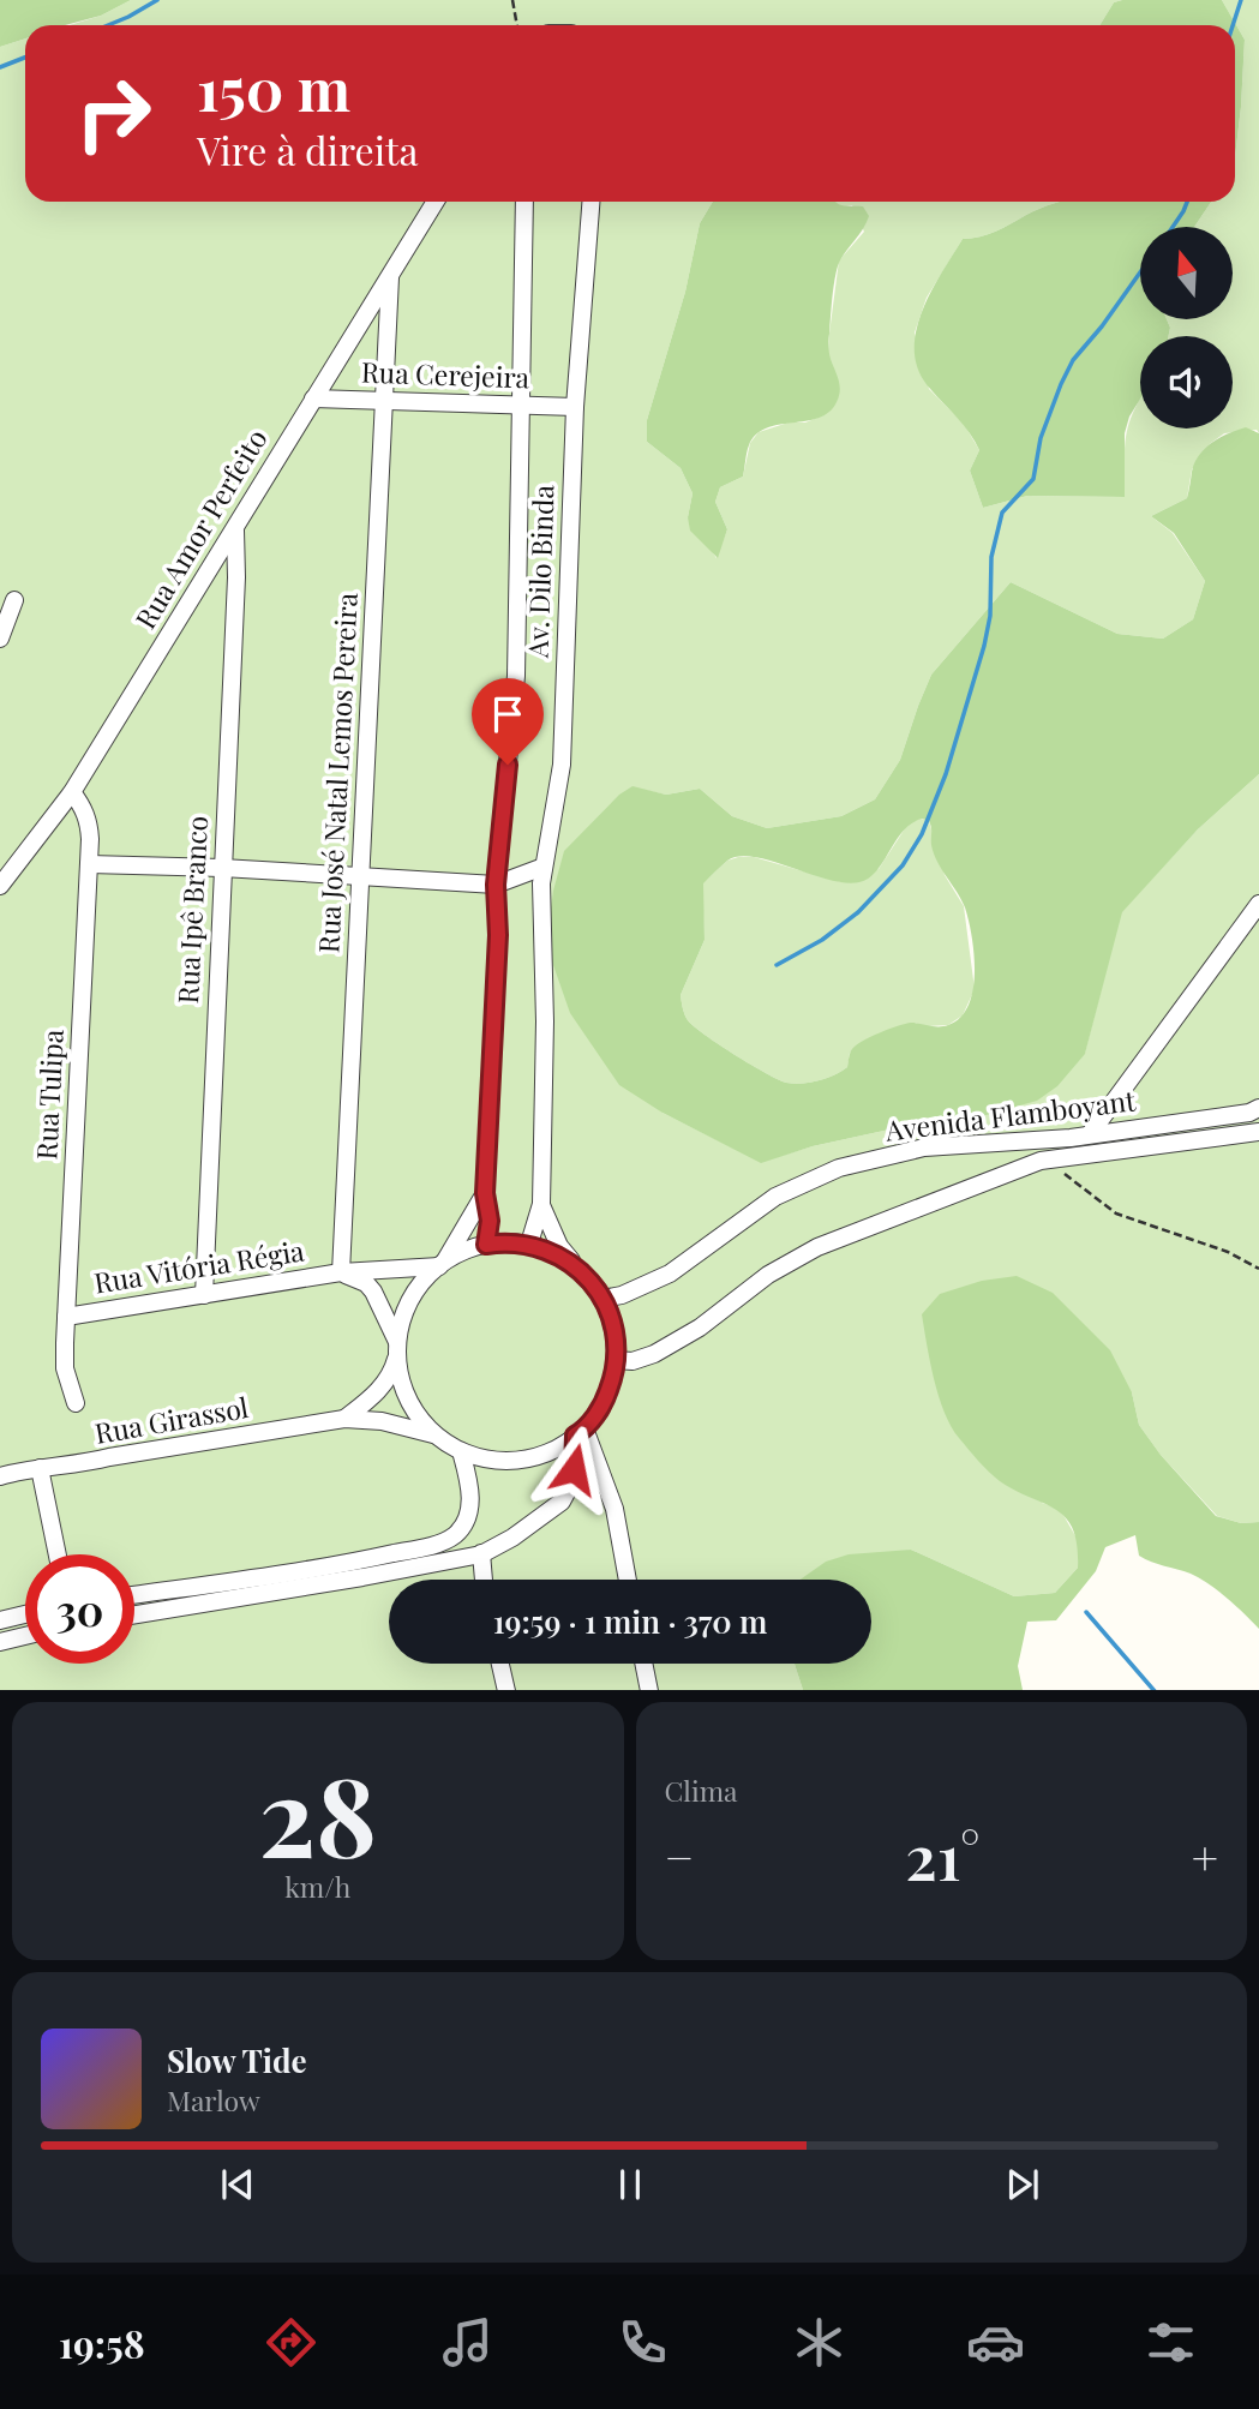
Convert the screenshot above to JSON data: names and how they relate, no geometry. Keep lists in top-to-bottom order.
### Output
{
  "streets": {
    "street": [
      "Rua Cerejeira",
      "Rua Amor Perfeito",
      "Av. Dilo Binda",
      "Rua José Natal Lemos Pereira",
      "Rua Ipê Branco",
      "Rua Tulipa",
      "Avenida Flamboyant",
      "Rua Vitória Régia",
      "Rua Girassol"
    ]
  },
  "crossings": [
    ["Rua Cerejeira", "Rua Amor Perfeito"],
    ["Rua Cerejeira", "Av. Dilo Binda"],
    ["Rua Cerejeira", "Rua José Natal Lemos Pereira"],
    ["Rua Amor Perfeito", "Rua José Natal Lemos Pereira"],
    ["Rua Amor Perfeito", "Rua Ipê Branco"],
    ["Rua Amor Perfeito", "Rua Tulipa"],
    ["Av. Dilo Binda", "Avenida Flamboyant"],
    ["Av. Dilo Binda", "Rua Vitória Régia"],
    ["Av. Dilo Binda", "Rua Girassol"],
    ["Rua José Natal Lemos Pereira", "Rua Vitória Régia"],
    ["Rua Ipê Branco", "Rua Vitória Régia"],
    ["Rua Tulipa", "Rua Vitória Régia"],
    ["Avenida Flamboyant", "Rua Vitória Régia"],
    ["Avenida Flamboyant", "Rua Girassol"],
    ["Rua Vitória Régia", "Rua Girassol"]
  ],
  "north": "top",
  "page": {
    "turn": ["150 m", "Vire à direita"],
    "limit": "30",
    "trip": "19:59 · 1 min · 370 m",
    "tile": [
      ["28", "km/h"],
      "Clima"
    ],
    "heat": ["−", "21°", "+"],
    "song": ["Slow Tide", "Marlow"],
    "tabs": "19:58"
  }
}
